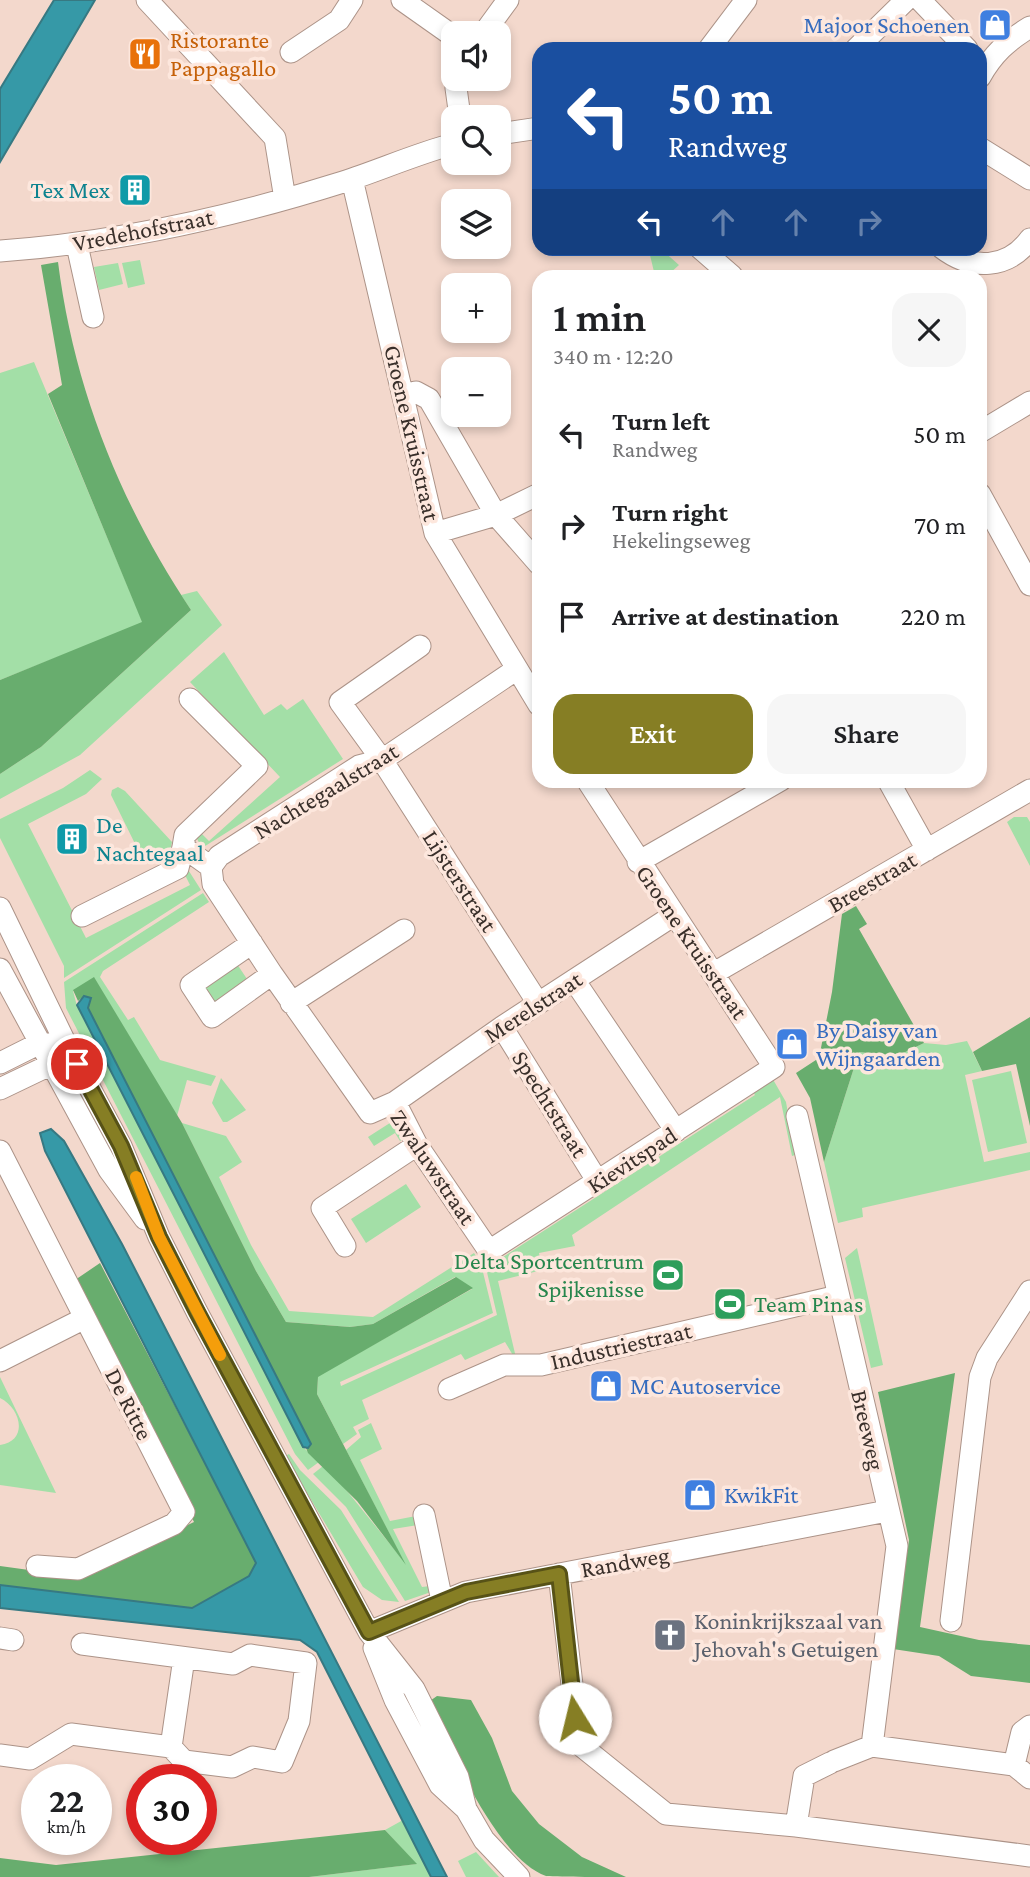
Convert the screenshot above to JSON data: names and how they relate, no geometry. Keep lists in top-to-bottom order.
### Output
{
  "streets": {
    "street": [
      "Vredehofstraat",
      "Groene Kruisstraat",
      "Nachtegaalstraat",
      "Lijsterstraat",
      "Breestraat",
      "Merelstraat",
      "Spechtstraat",
      "Kievitspad",
      "Zwaluwstraat",
      "Industriestraat",
      "De Ritte",
      "Breeweg",
      "Randweg"
    ]
  },
  "crossings": [
    ["Vredehofstraat", "Groene Kruisstraat"],
    ["Groene Kruisstraat", "Nachtegaalstraat"],
    ["Groene Kruisstraat", "Breestraat"],
    ["Groene Kruisstraat", "Merelstraat"],
    ["Groene Kruisstraat", "Kievitspad"],
    ["Nachtegaalstraat", "Lijsterstraat"],
    ["Lijsterstraat", "Merelstraat"],
    ["Merelstraat", "Spechtstraat"],
    ["Merelstraat", "Zwaluwstraat"],
    ["Spechtstraat", "Kievitspad"],
    ["Kievitspad", "Zwaluwstraat"],
    ["Industriestraat", "Breeweg"],
    ["Breeweg", "Randweg"]
  ],
  "places": {
    "shop": [
      "Majoor Schoenen",
      "By Daisy van Wijngaarden",
      "MC Autoservice",
      "KwikFit"
    ],
    "restaurant": ["Ristorante Pappagallo"],
    "building": ["Tex Mex", "De Nachtegaal"],
    "sports": ["Delta Sportcentrum Spijkenisse", "Team Pinas"],
    "church": ["Koninkrijkszaal van Jehovah's Getuigen"]
  },
  "page": {
    "map_buttons": ["+", "−"],
    "turn": ["50 m", "Randweg"],
    "heading": ["1 min", "340 m · 12:20"],
    "list": [
      {
        "name": "Turn left",
        "note": "Randweg",
        "value": "50 m"
      },
      {
        "name": "Turn right",
        "note": "Hekelingseweg",
        "value": "70 m"
      },
      {
        "name": "Arrive at destination",
        "value": "220 m"
      }
    ],
    "buttons": ["Exit", "Share"],
    "speed": "22 km/h",
    "limit": "30"
  }
}
